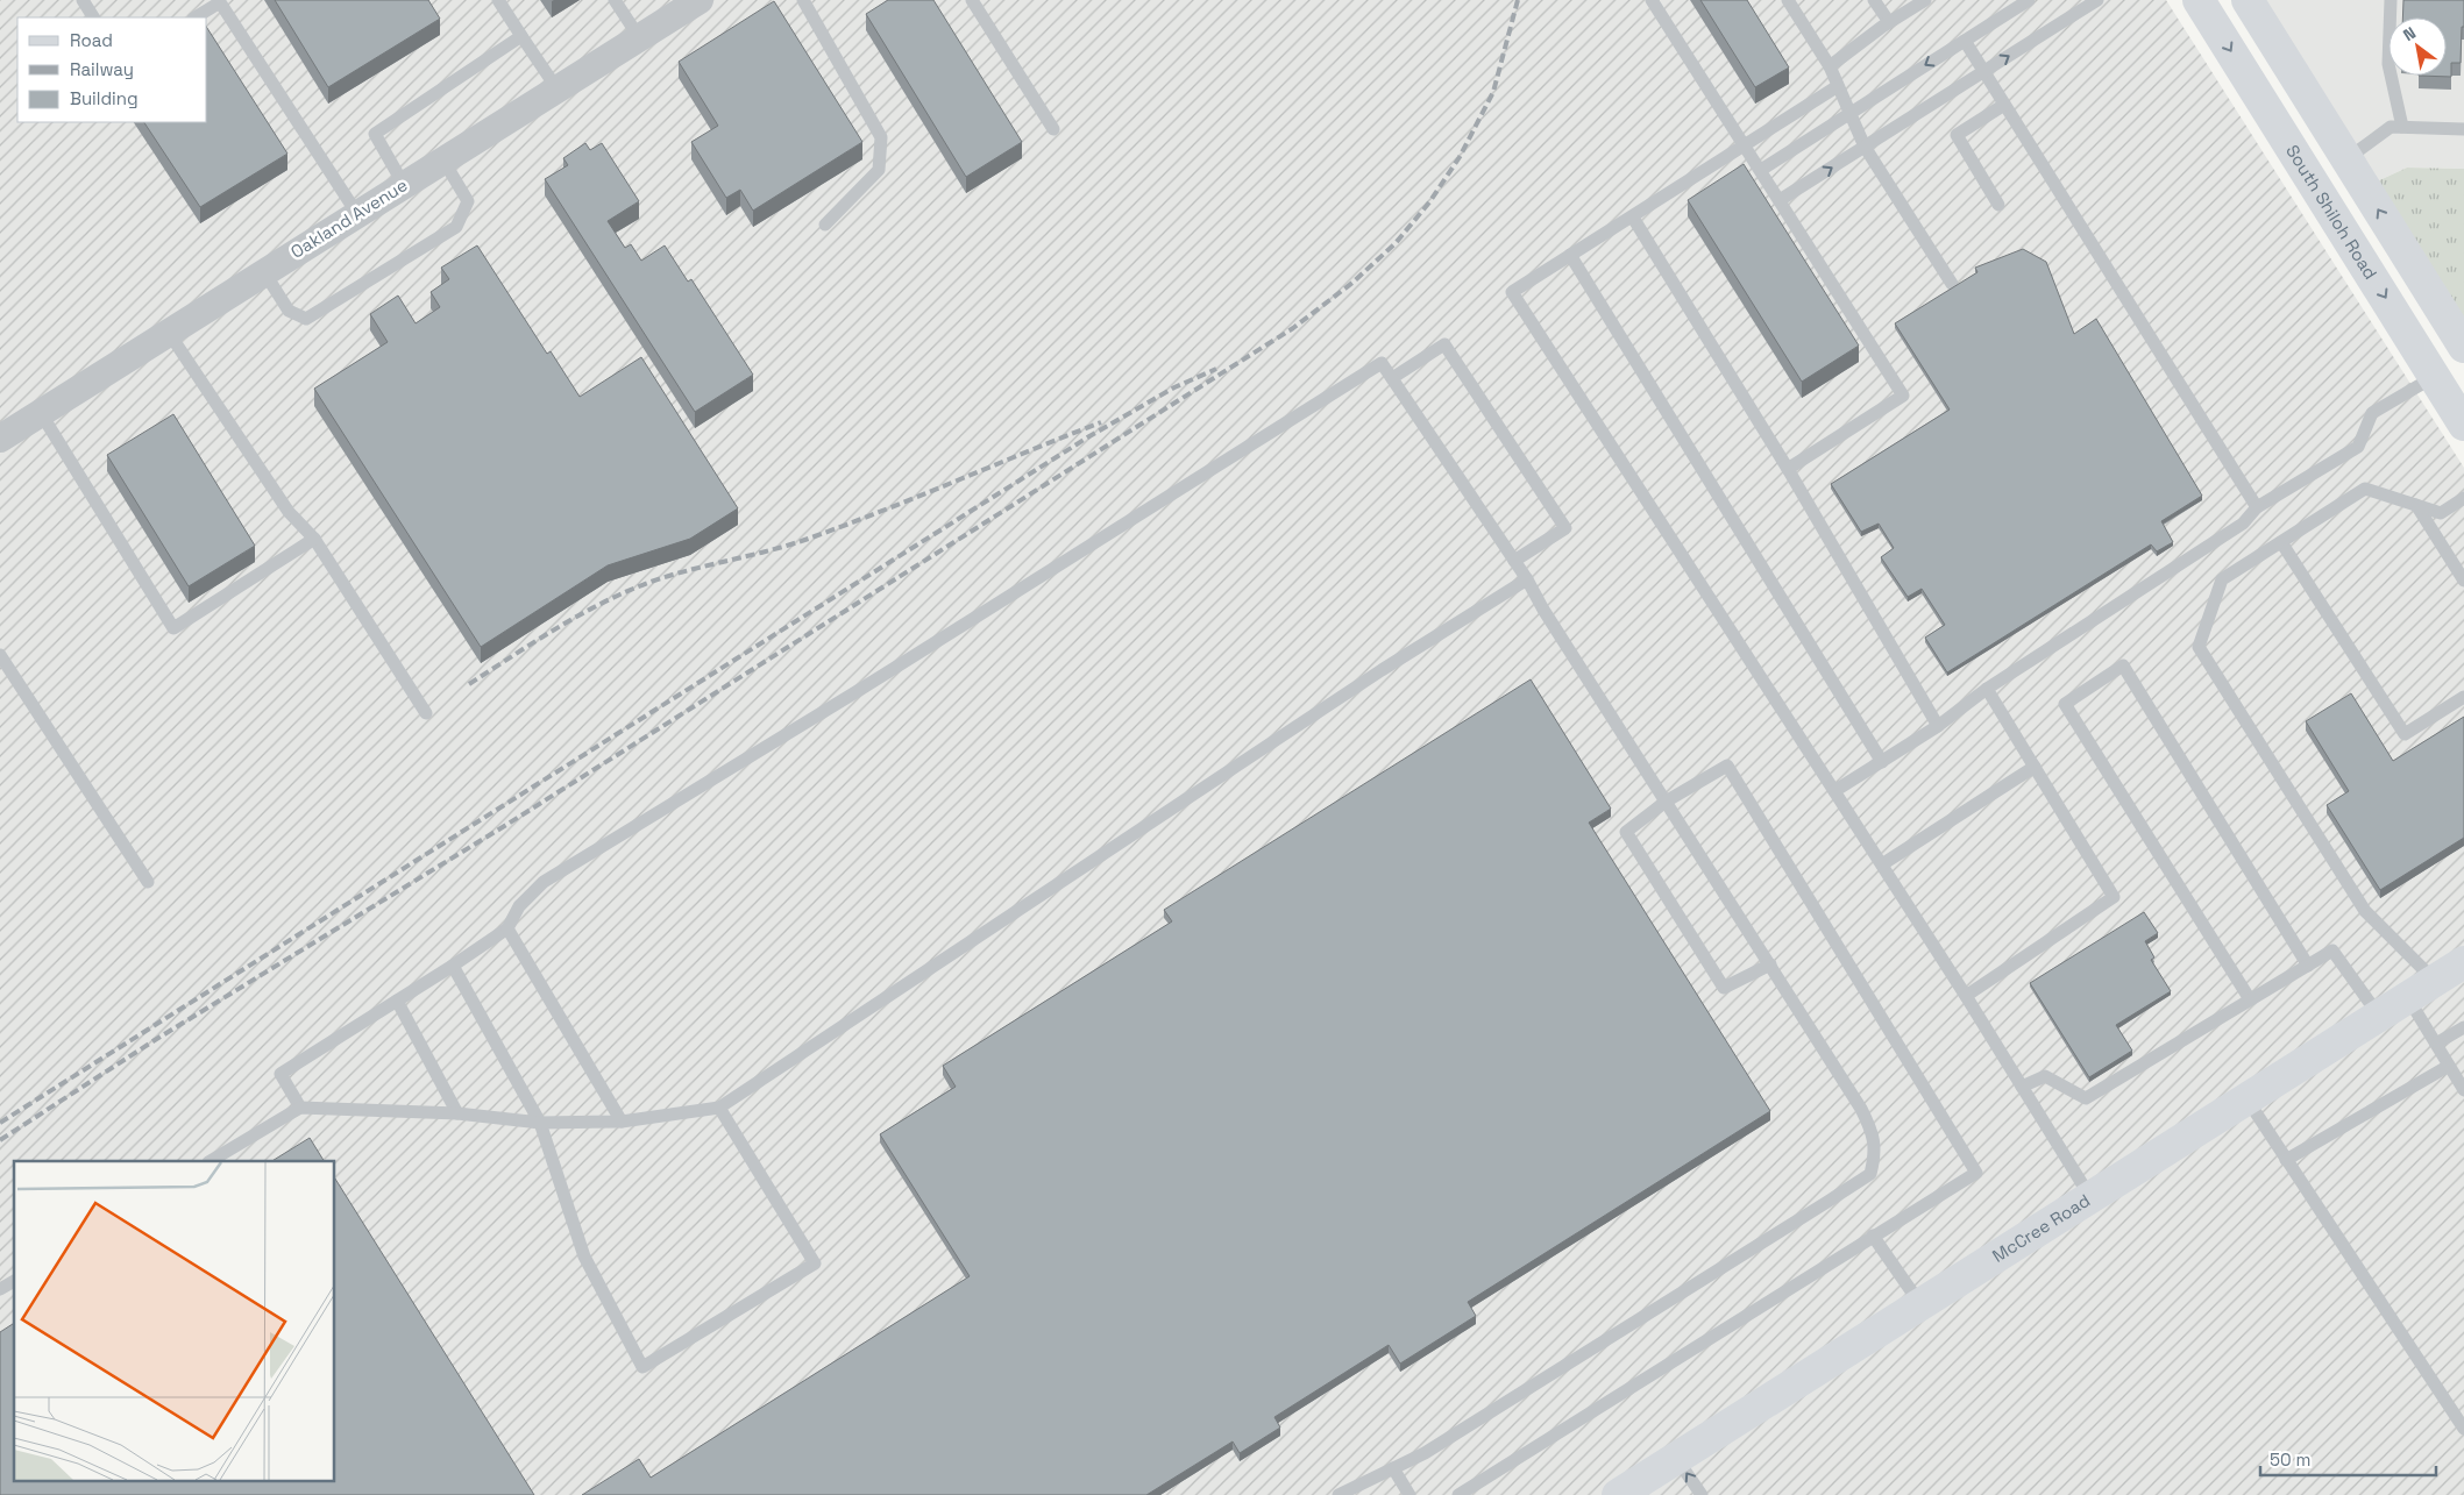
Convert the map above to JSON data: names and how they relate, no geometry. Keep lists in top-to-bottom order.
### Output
{
  "streets": {
    "main road": ["South Shiloh Road", "McCree Road"],
    "street": ["Oakland Avenue"]
  },
  "legend": ["Road", "Railway", "Building"],
  "scale_bar": "50 m",
  "north": "top left"
}
